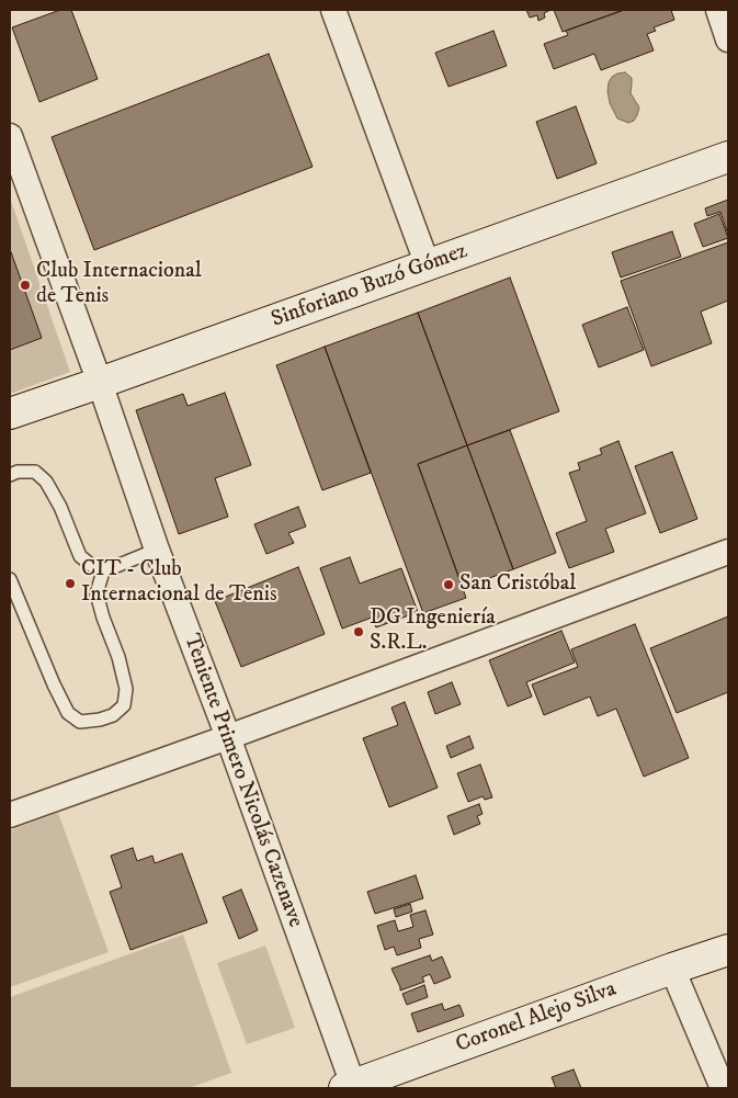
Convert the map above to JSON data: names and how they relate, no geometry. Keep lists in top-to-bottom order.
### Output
{
  "streets": {
    "street": ["Sinforiano Buzó Gómez", "Teniente Primero Nicolás Cazenave", "Coronel Alejo Silva"]
  },
  "crossings": [
    ["Sinforiano Buzó Gómez", "Teniente Primero Nicolás Cazenave"],
    ["Teniente Primero Nicolás Cazenave", "Coronel Alejo Silva"]
  ],
  "places": [
    "Club Internacional de Tenis",
    "CIT - Club Internacional de Tenis",
    "San Cristóbal",
    "DG Ingeniería S.R.L."
  ]
}
